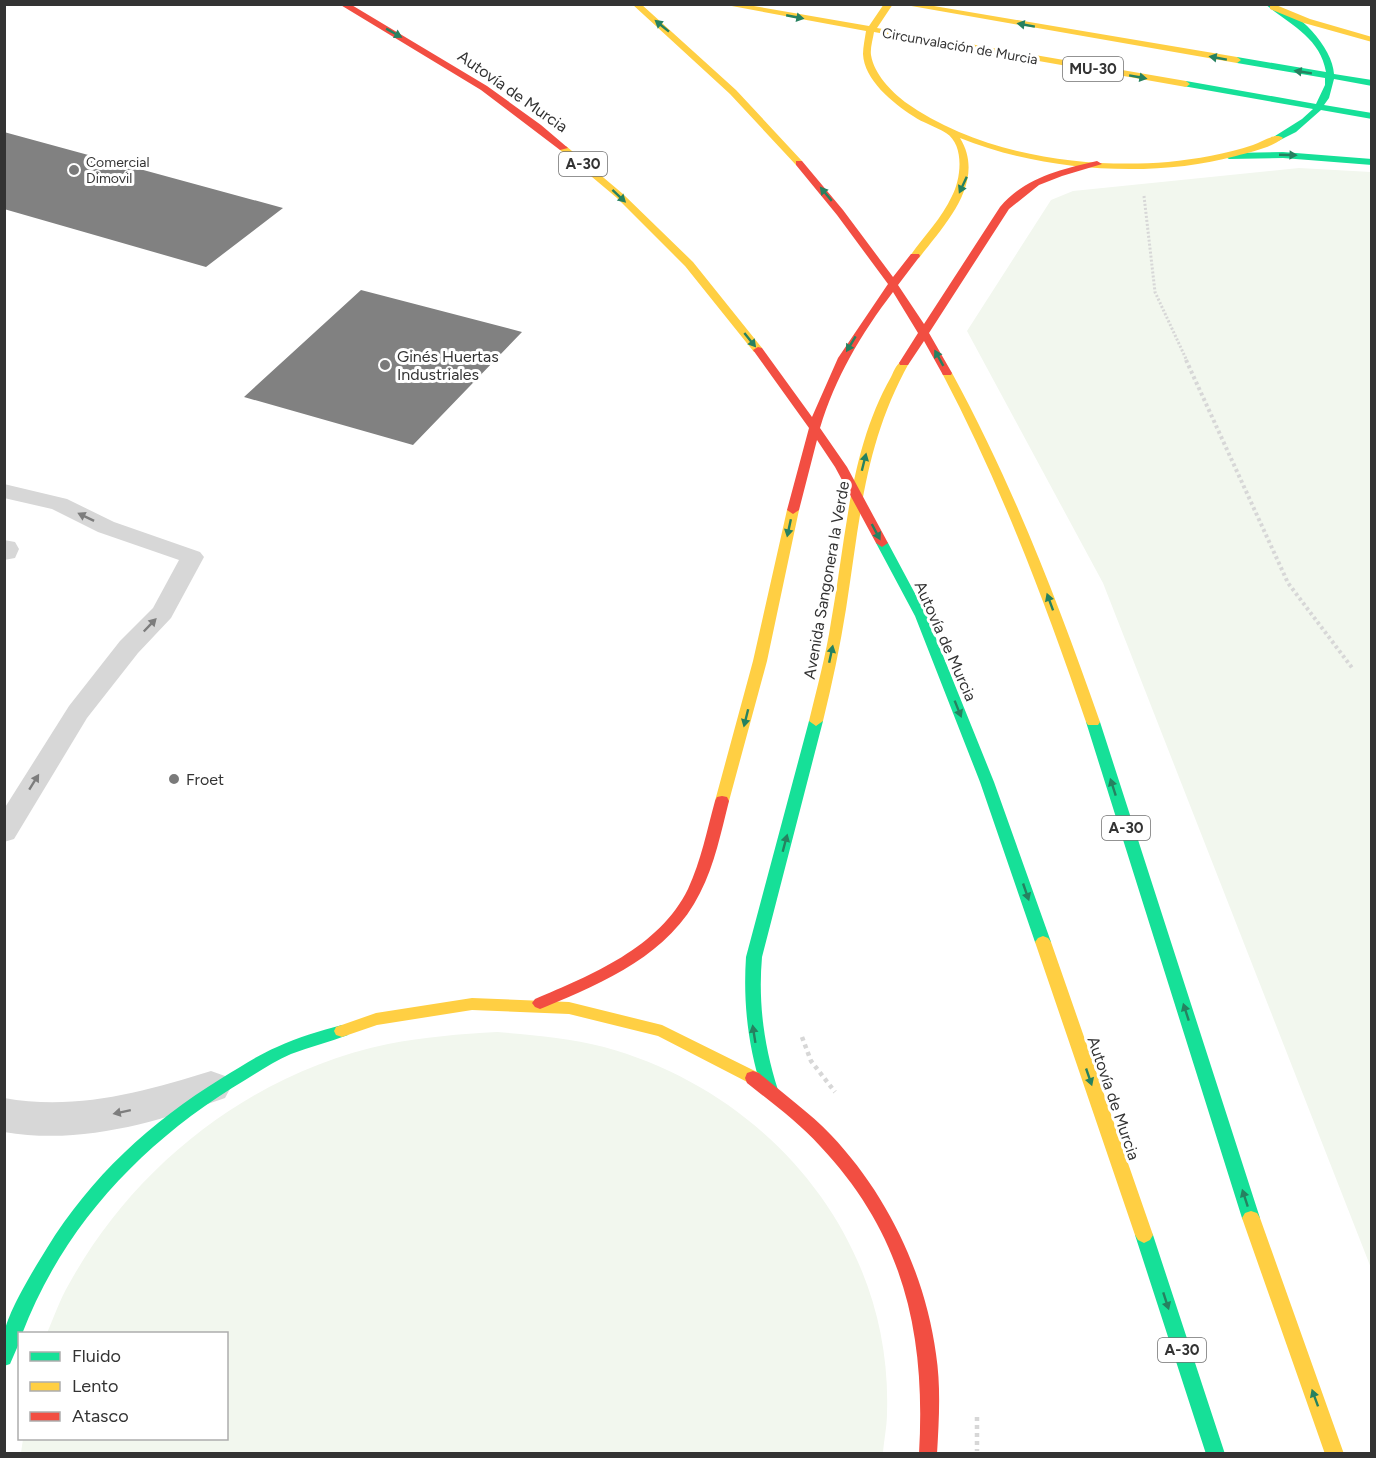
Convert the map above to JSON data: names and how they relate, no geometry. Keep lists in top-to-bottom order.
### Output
{
  "streets": {
    "main road": [
      "Circunvalación de Murcia",
      "MU-30",
      "Autovía de Murcia",
      "A-30",
      "Avenida Sangonera la Verde"
    ]
  },
  "places": ["Comercial Dimovil", "Ginés Huertas Industriales", "Froet"],
  "legend": ["Fluido", "Lento", "Atasco"]
}
